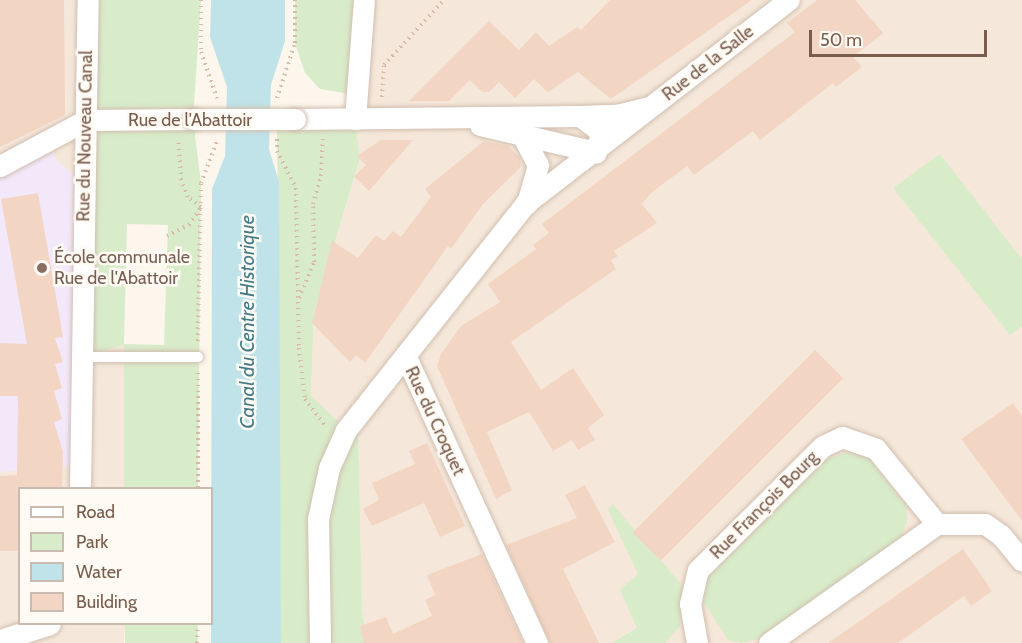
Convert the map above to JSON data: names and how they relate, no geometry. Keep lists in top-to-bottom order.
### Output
{
  "streets": {
    "street": [
      "Rue de la Salle",
      "Rue de l'Abattoir",
      "Rue du Nouveau Canal",
      "Rue du Croquet",
      "Rue François Bourg"
    ]
  },
  "crossings": [
    ["Rue de la Salle", "Rue de l'Abattoir"],
    ["Rue de la Salle", "Rue du Croquet"],
    ["Rue de l'Abattoir", "Rue du Nouveau Canal"]
  ],
  "water": ["Canal du Centre Historique"],
  "places": ["École communale Rue de l'Abattoir"],
  "legend": [
    "Road",
    "Park",
    "Water",
    "Building"
  ],
  "scale_bar": "50 m"
}
